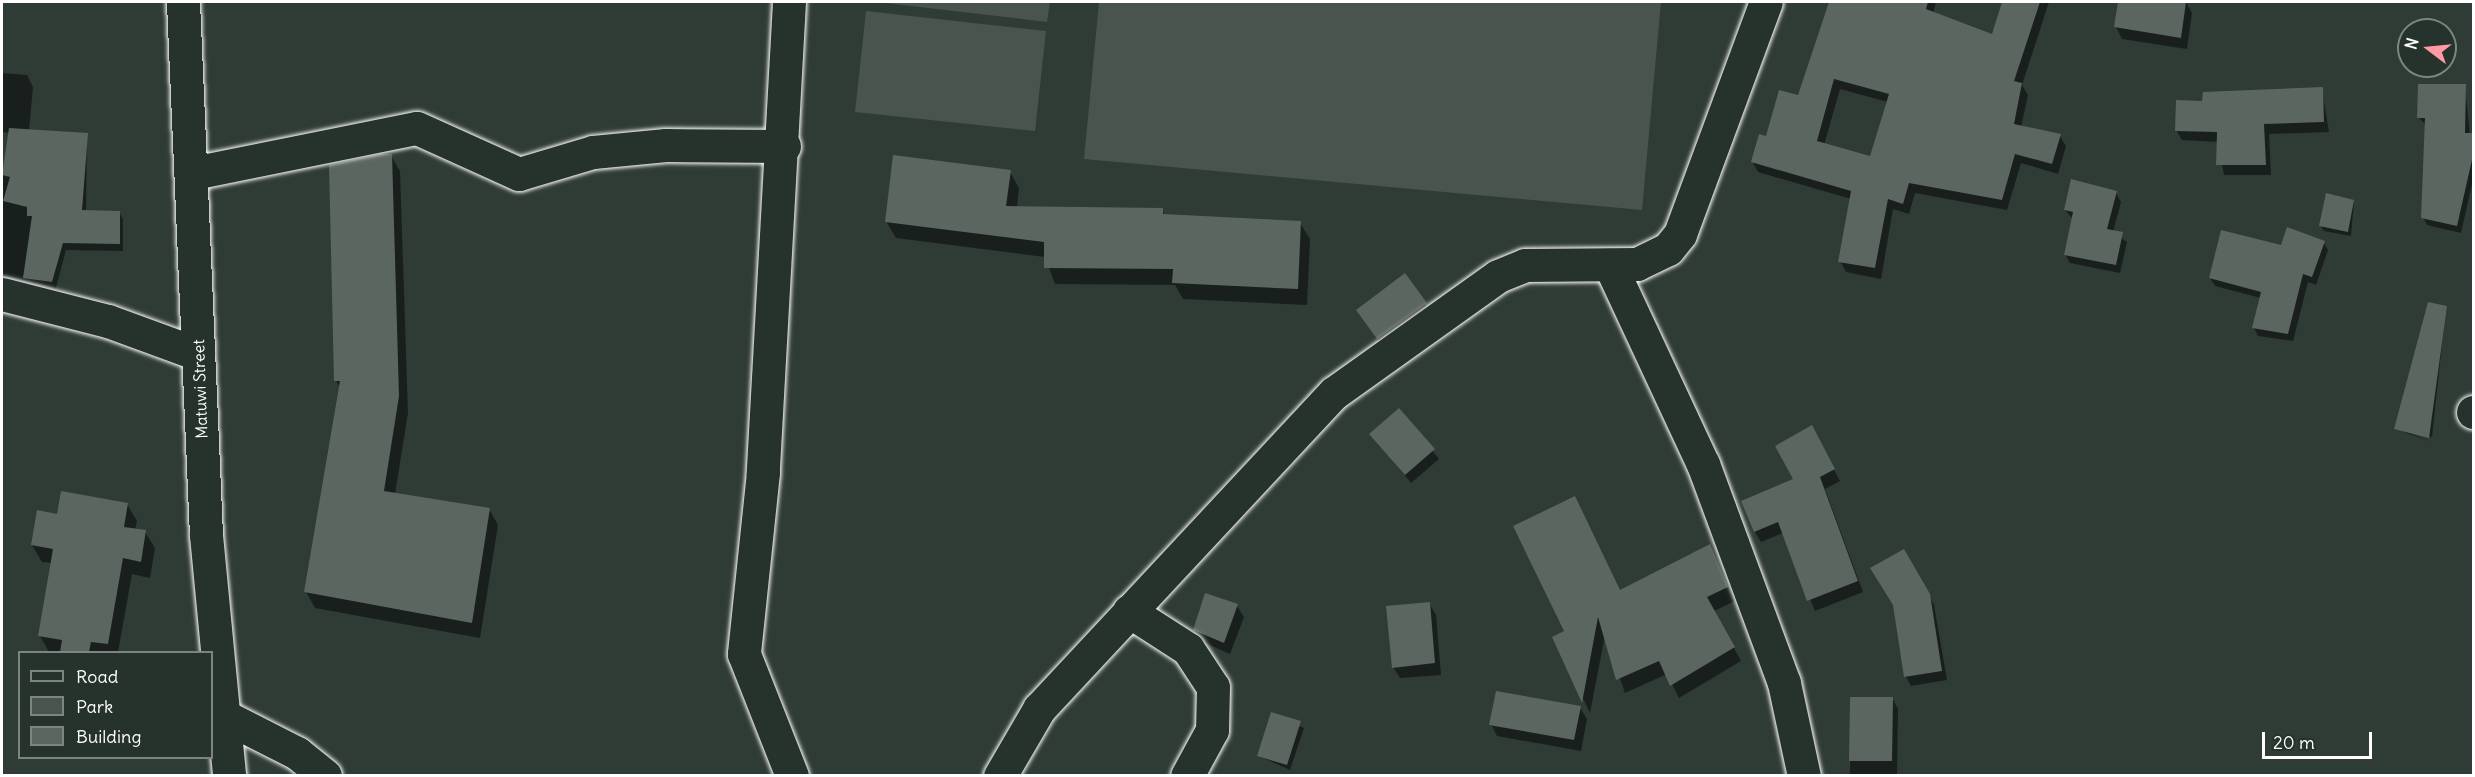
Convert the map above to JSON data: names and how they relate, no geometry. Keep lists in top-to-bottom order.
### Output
{
  "streets": {
    "street": ["Matuwi Street"]
  },
  "legend": ["Road", "Park", "Building"],
  "scale_bar": "20 m",
  "north": "left"
}
